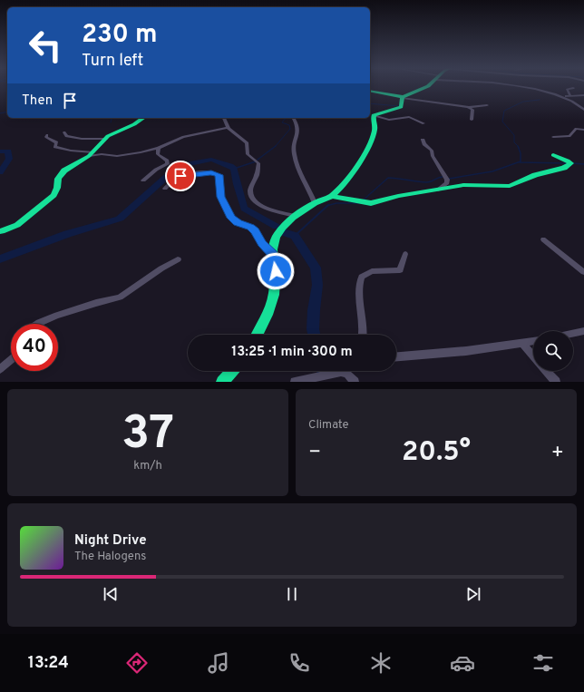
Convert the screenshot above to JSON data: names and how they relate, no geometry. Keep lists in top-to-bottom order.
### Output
{
  "page": {
    "turn": ["230 m", "Turn left"],
    "then": "Then",
    "limit": "40",
    "trip": "13:25 · 1 min · 300 m",
    "tile": [
      ["37", "km/h"],
      "Climate"
    ],
    "heat": ["−", "20.5°", "+"],
    "song": ["Night Drive", "The Halogens"],
    "tabs": "13:24"
  }
}
